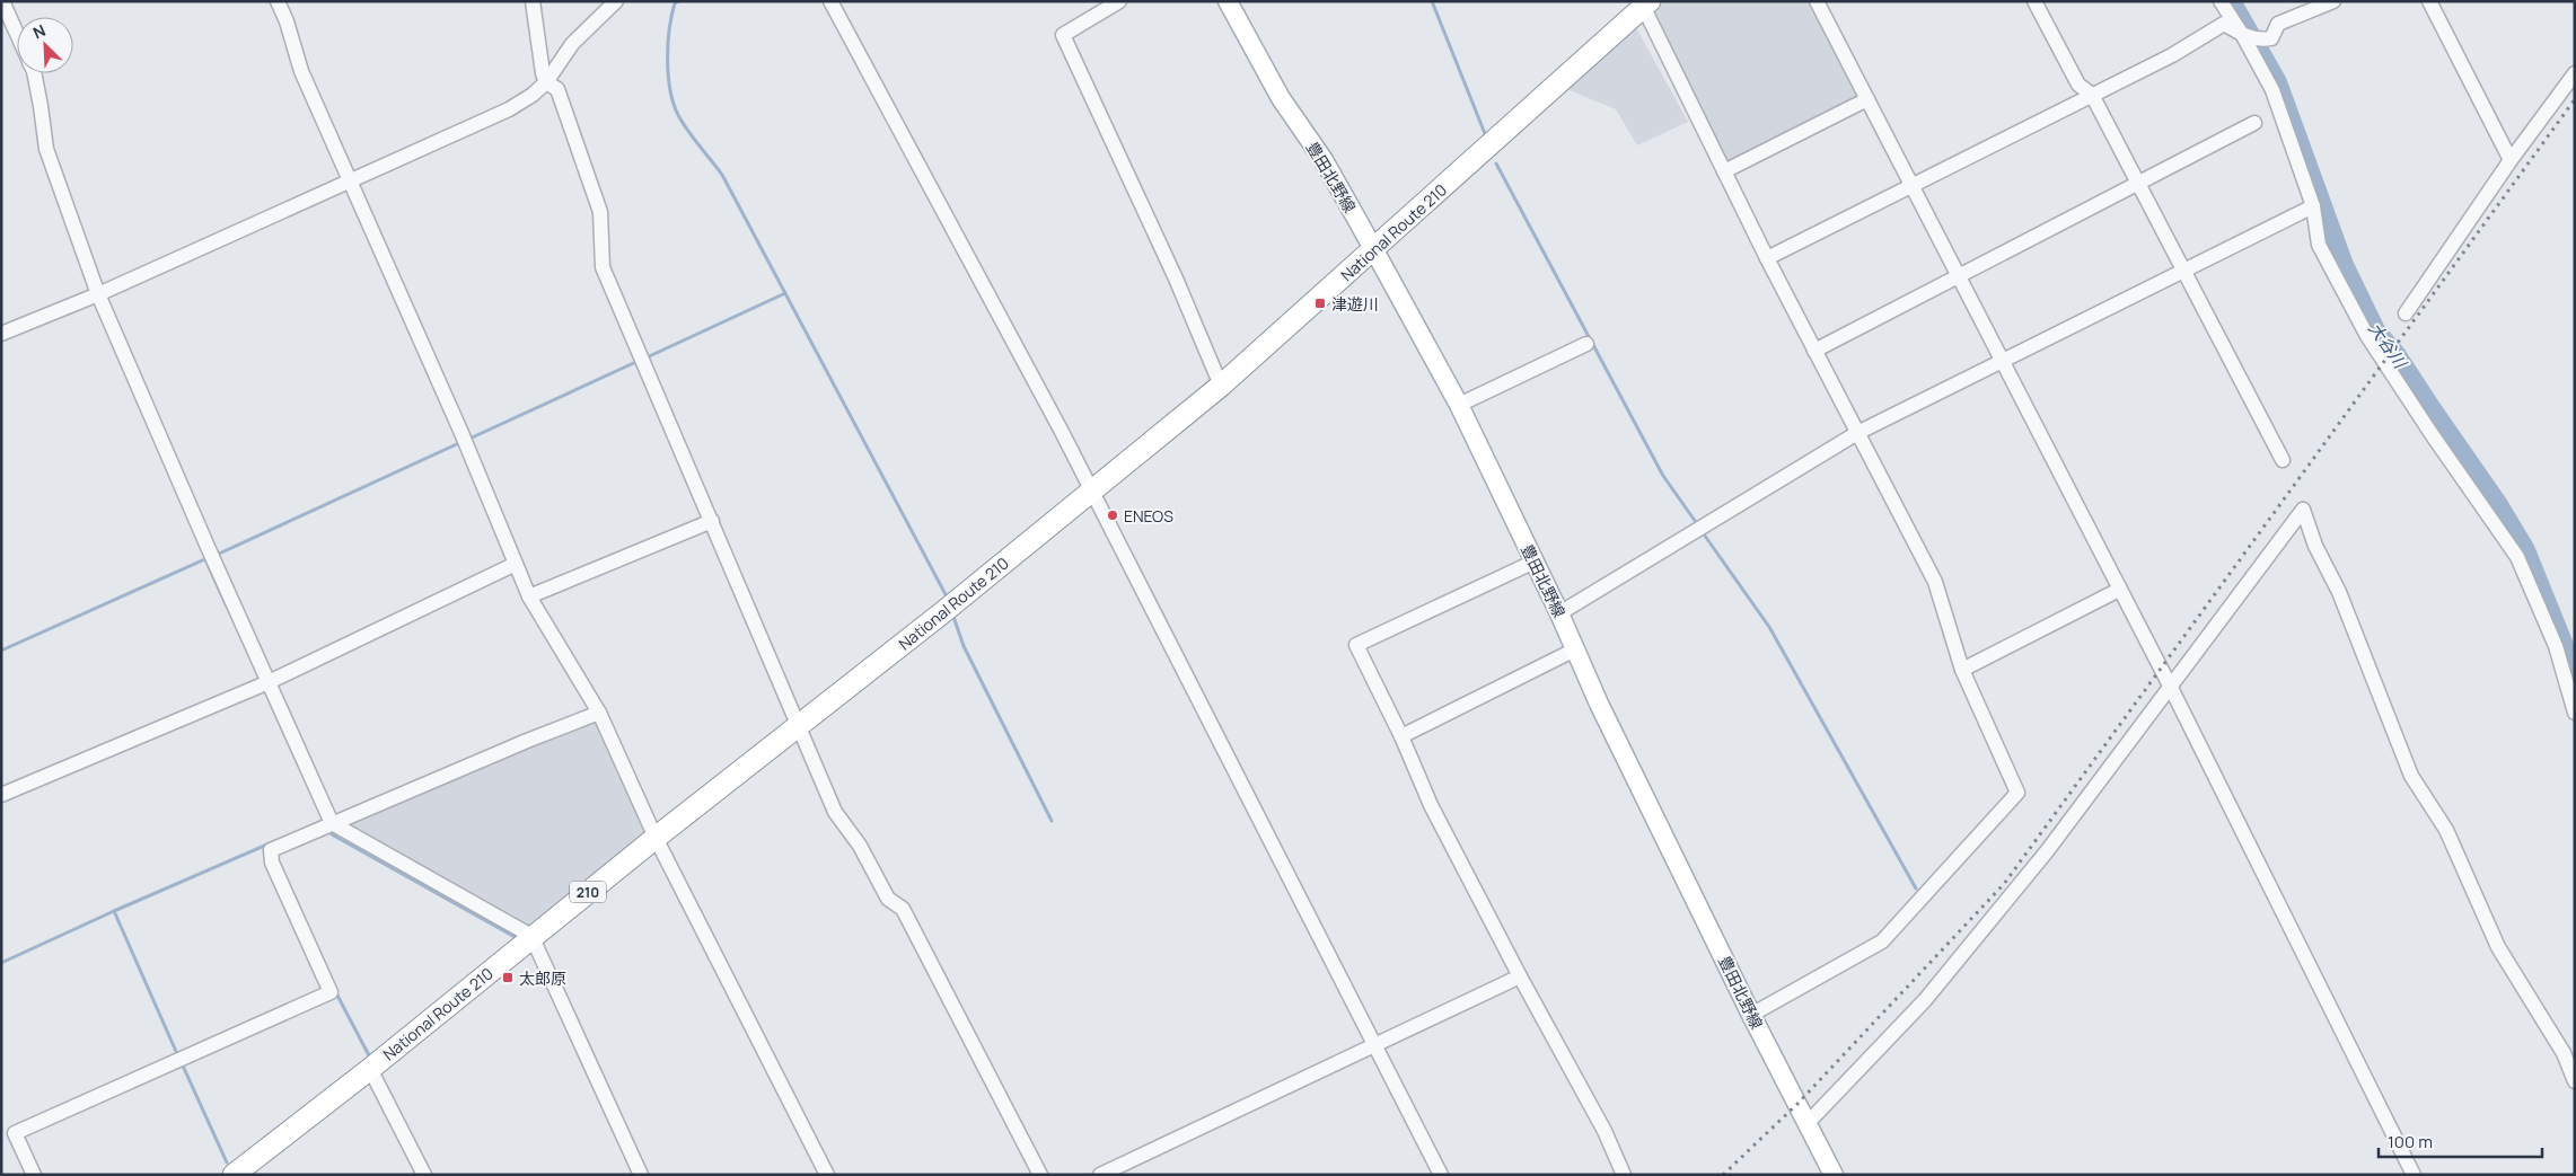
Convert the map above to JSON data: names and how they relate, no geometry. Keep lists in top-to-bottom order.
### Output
{
  "streets": {
    "highway": ["National Route 210", "210"],
    "main road": ["豊田北野線"]
  },
  "crossings": [
    ["豊田北野線", "National Route 210"]
  ],
  "water": ["大谷川"],
  "places": {
    "transit": ["津遊川", "太郎原"],
    "other": ["ENEOS"]
  },
  "scale_bar": "100 m",
  "north": "top left"
}
